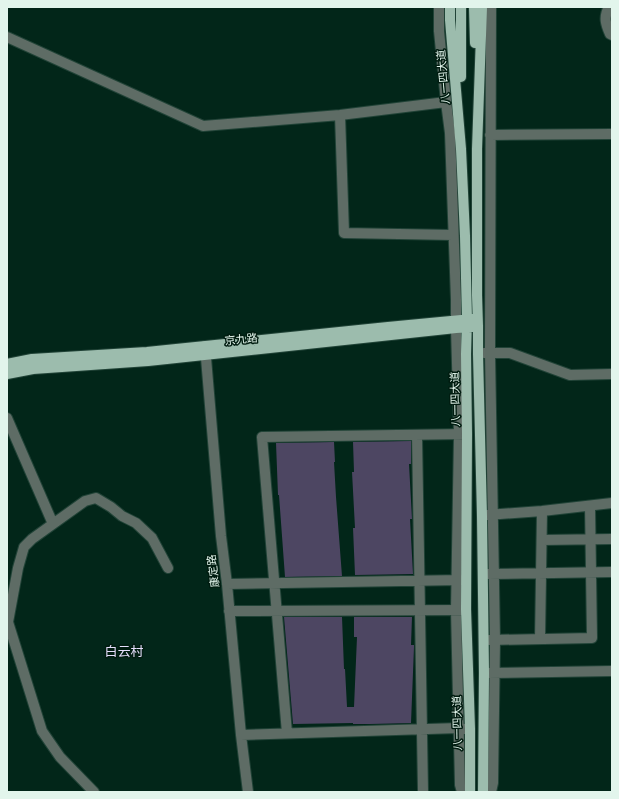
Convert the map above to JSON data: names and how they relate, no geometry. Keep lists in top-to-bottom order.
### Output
{
  "streets": {
    "main road": ["八一四大道", "京九路"],
    "street": ["康定路"]
  },
  "crossings": [
    ["八一四大道", "京九路"],
    ["京九路", "康定路"]
  ],
  "districts": ["白云村"]
}
